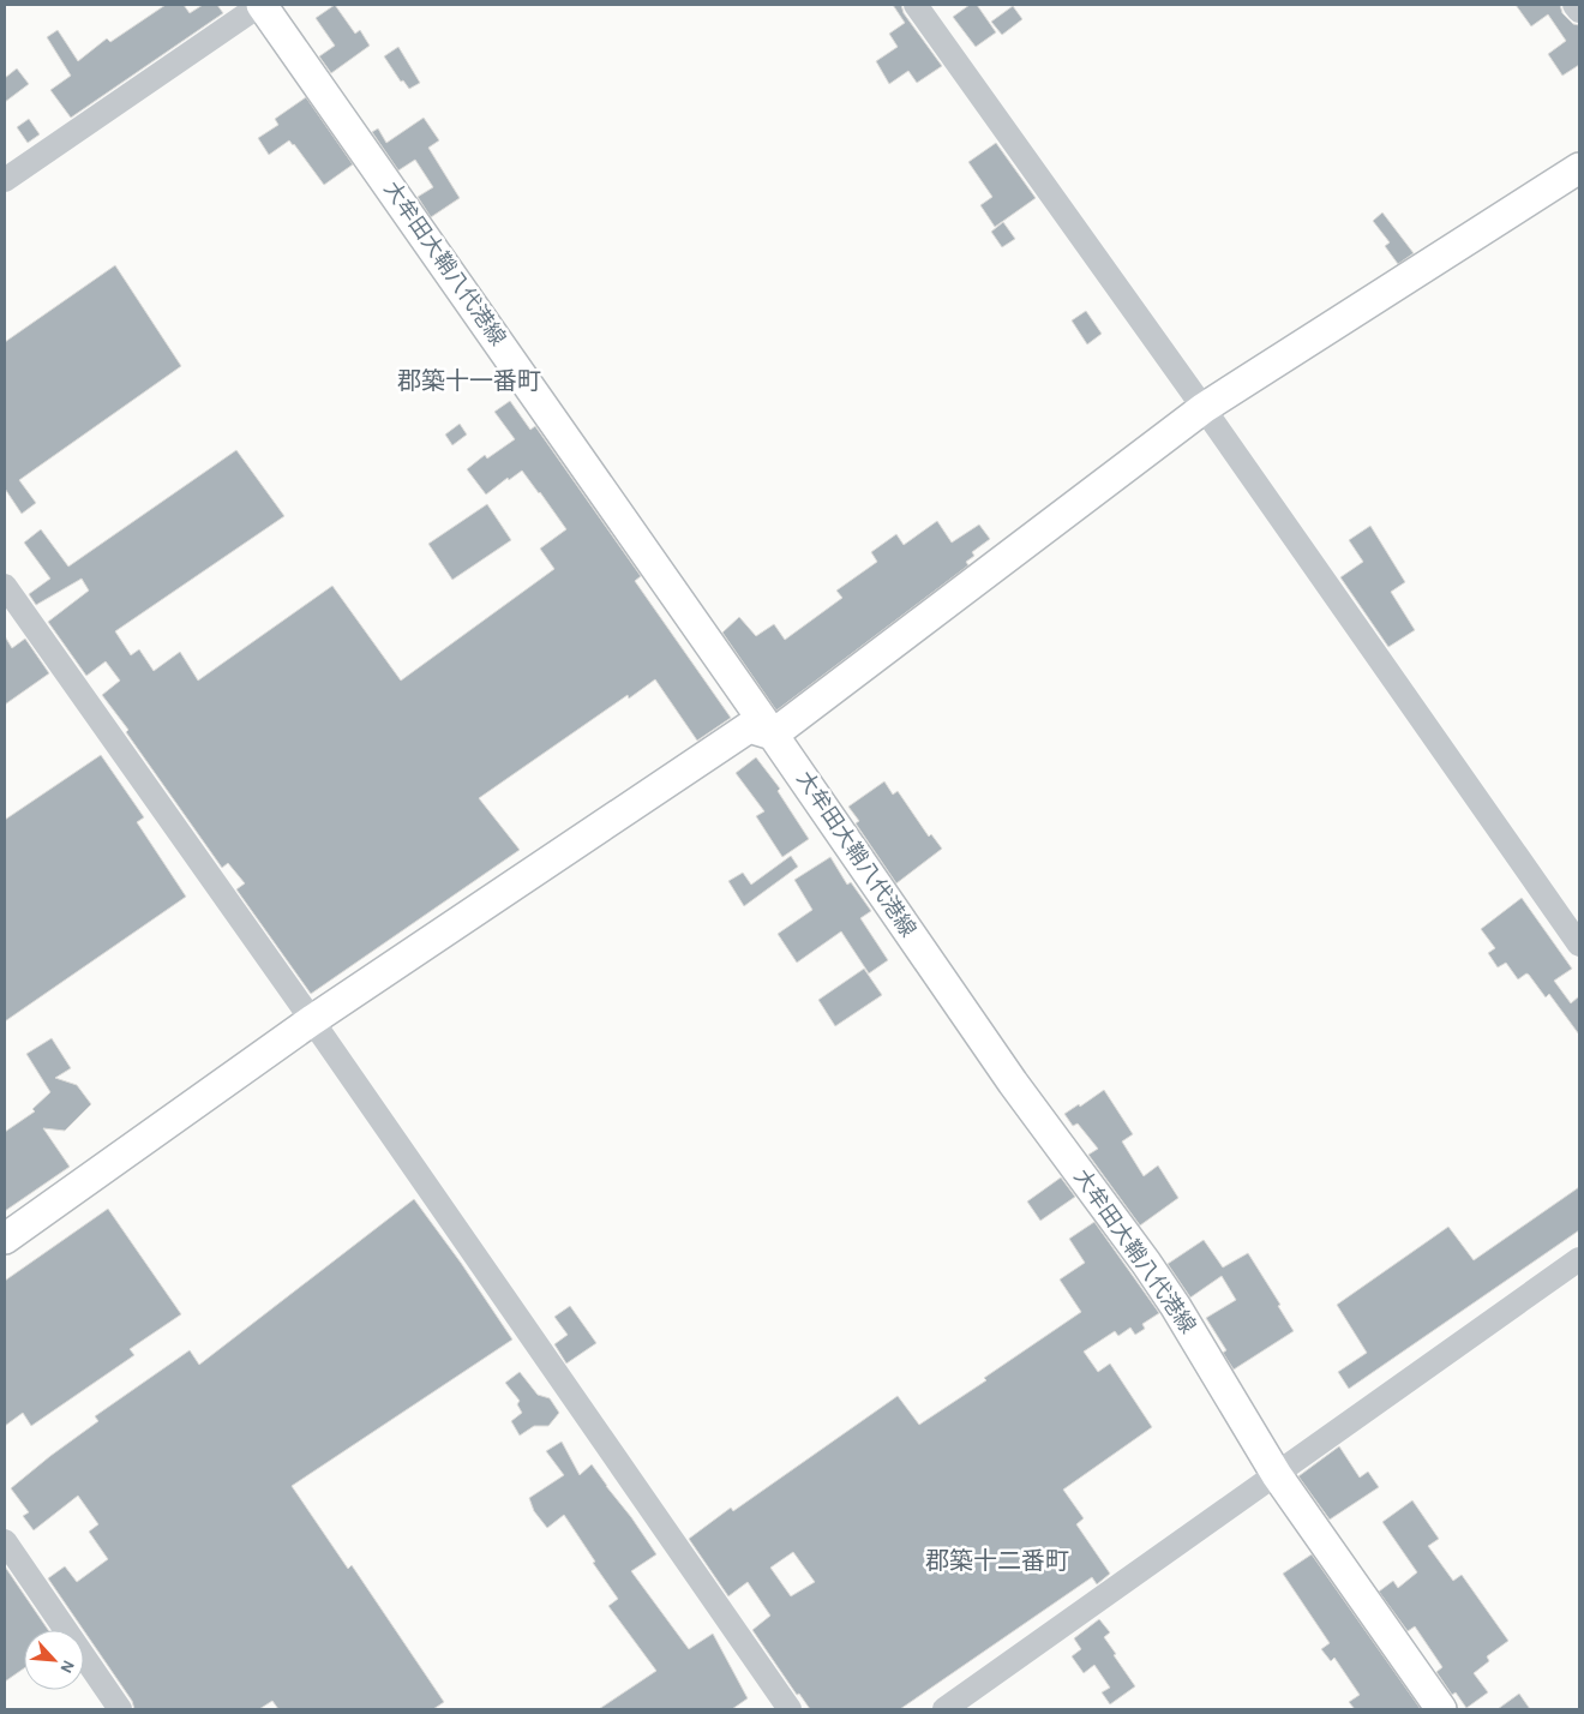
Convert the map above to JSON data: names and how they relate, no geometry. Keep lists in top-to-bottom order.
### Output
{
  "streets": {
    "main road": ["大牟田大鞘八代港線"]
  },
  "districts": ["郡築十一番町", "郡築十二番町"],
  "north": "bottom right"
}
